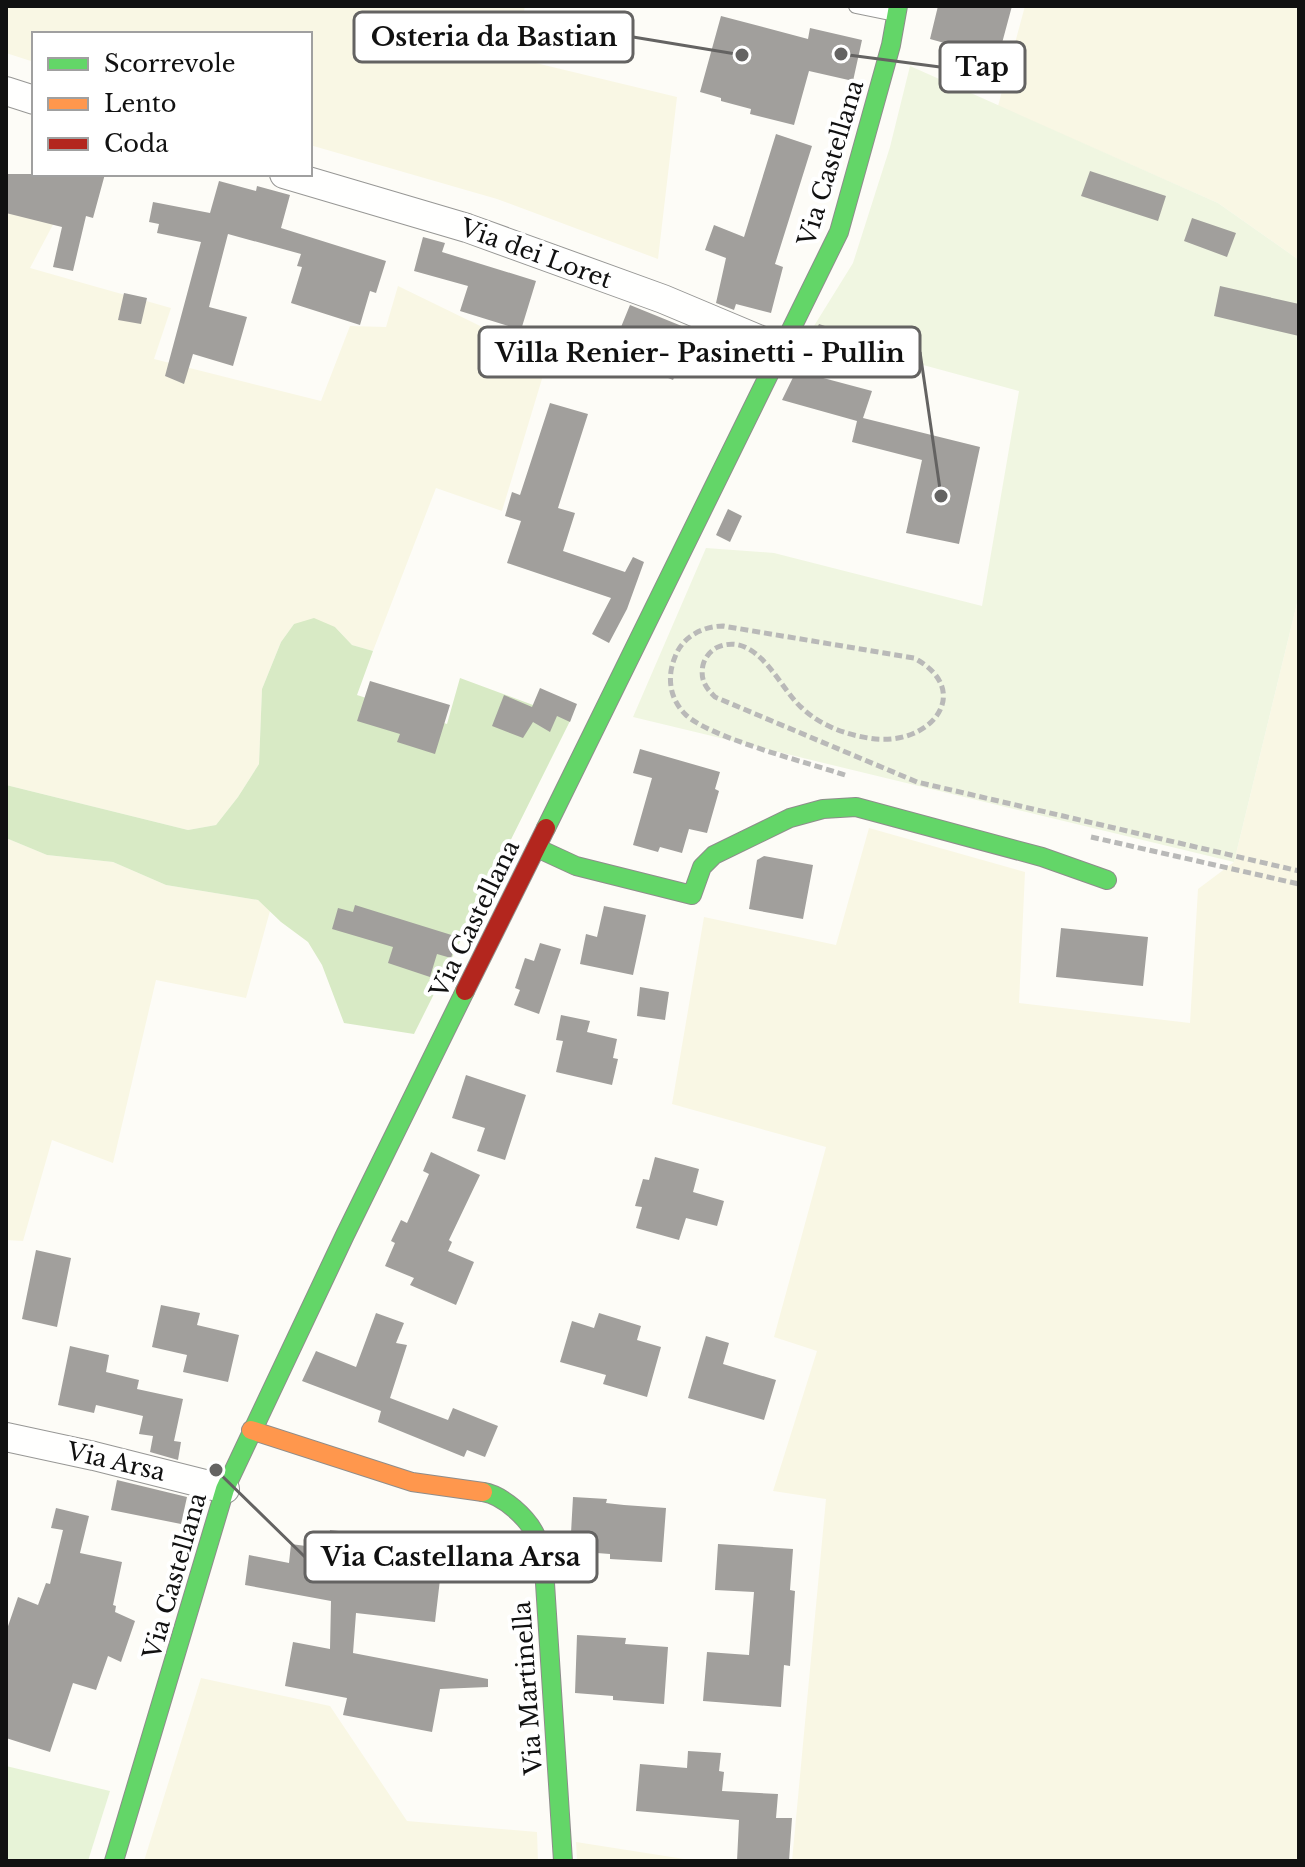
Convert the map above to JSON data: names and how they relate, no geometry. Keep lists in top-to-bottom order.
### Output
{
  "streets": {
    "main road": ["Via Castellana", "Via Martinella"],
    "street": ["Via dei Loret", "Via Arsa"]
  },
  "crossings": [
    ["Via Castellana", "Via dei Loret"],
    ["Via Castellana", "Via Arsa"],
    ["Via Castellana", "Via Martinella"]
  ],
  "places": [
    "Tap",
    "Osteria da Bastian",
    "Villa Renier- Pasinetti - Pullin",
    "Via Castellana Arsa"
  ],
  "legend": ["Scorrevole", "Lento", "Coda"]
}
